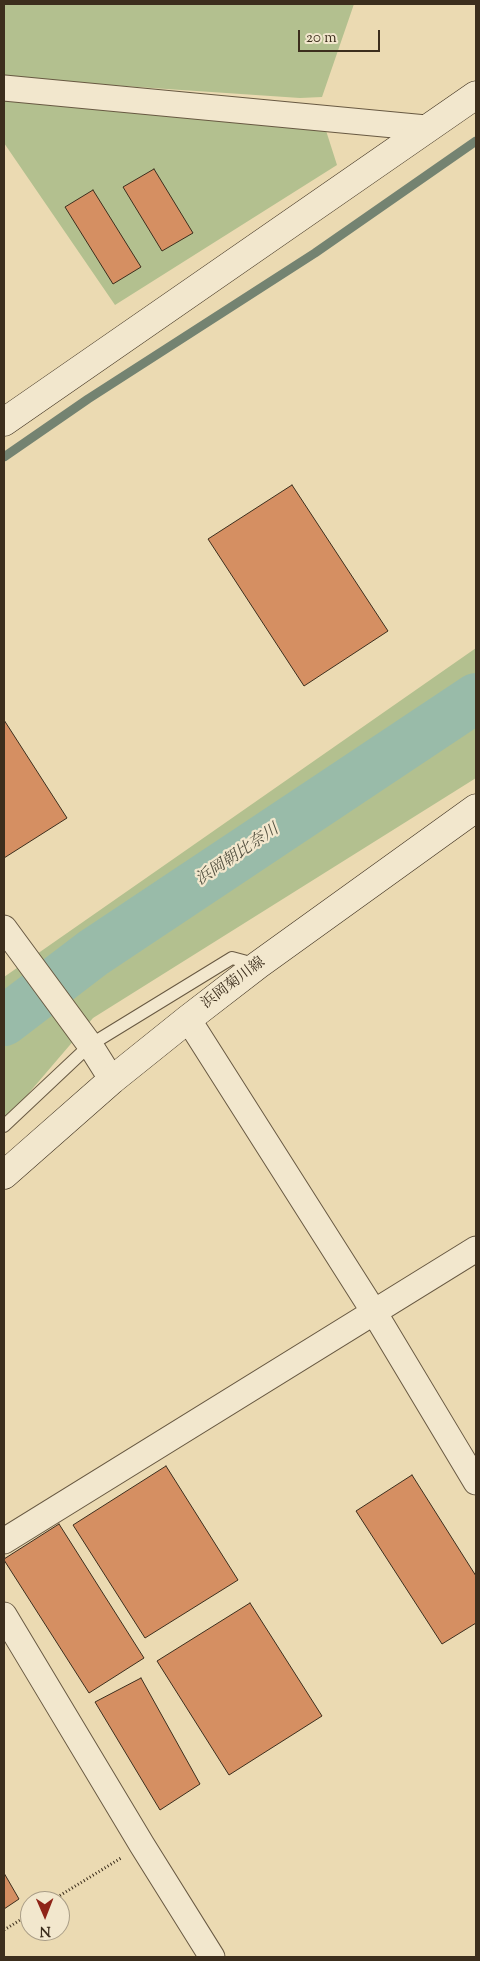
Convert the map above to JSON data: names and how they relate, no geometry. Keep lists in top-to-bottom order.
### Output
{
  "streets": {
    "main road": ["浜岡菊川線"]
  },
  "water": ["浜岡朝比奈川"],
  "scale_bar": "20 m",
  "north": "bottom"
}
